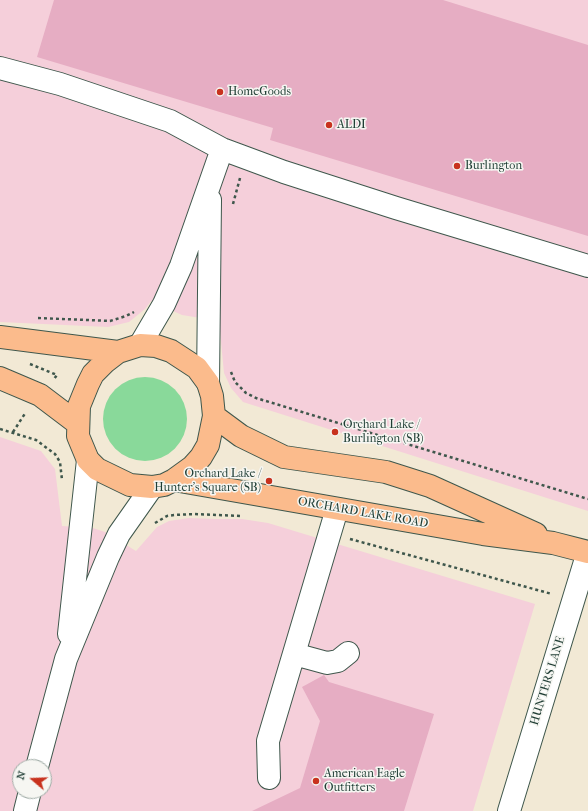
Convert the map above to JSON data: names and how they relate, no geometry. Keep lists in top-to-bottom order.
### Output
{
  "streets": {
    "main road": ["ORCHARD LAKE ROAD"],
    "street": ["HUNTERS LANE"]
  },
  "crossings": [
    ["ORCHARD LAKE ROAD", "HUNTERS LANE"]
  ],
  "places": [
    "HomeGoods",
    "ALDI",
    "Burlington",
    "Orchard Lake / Burlington (SB)",
    "Orchard Lake / Hunter's Square (SB)",
    "American Eagle Outfitters"
  ],
  "north": "left"
}
